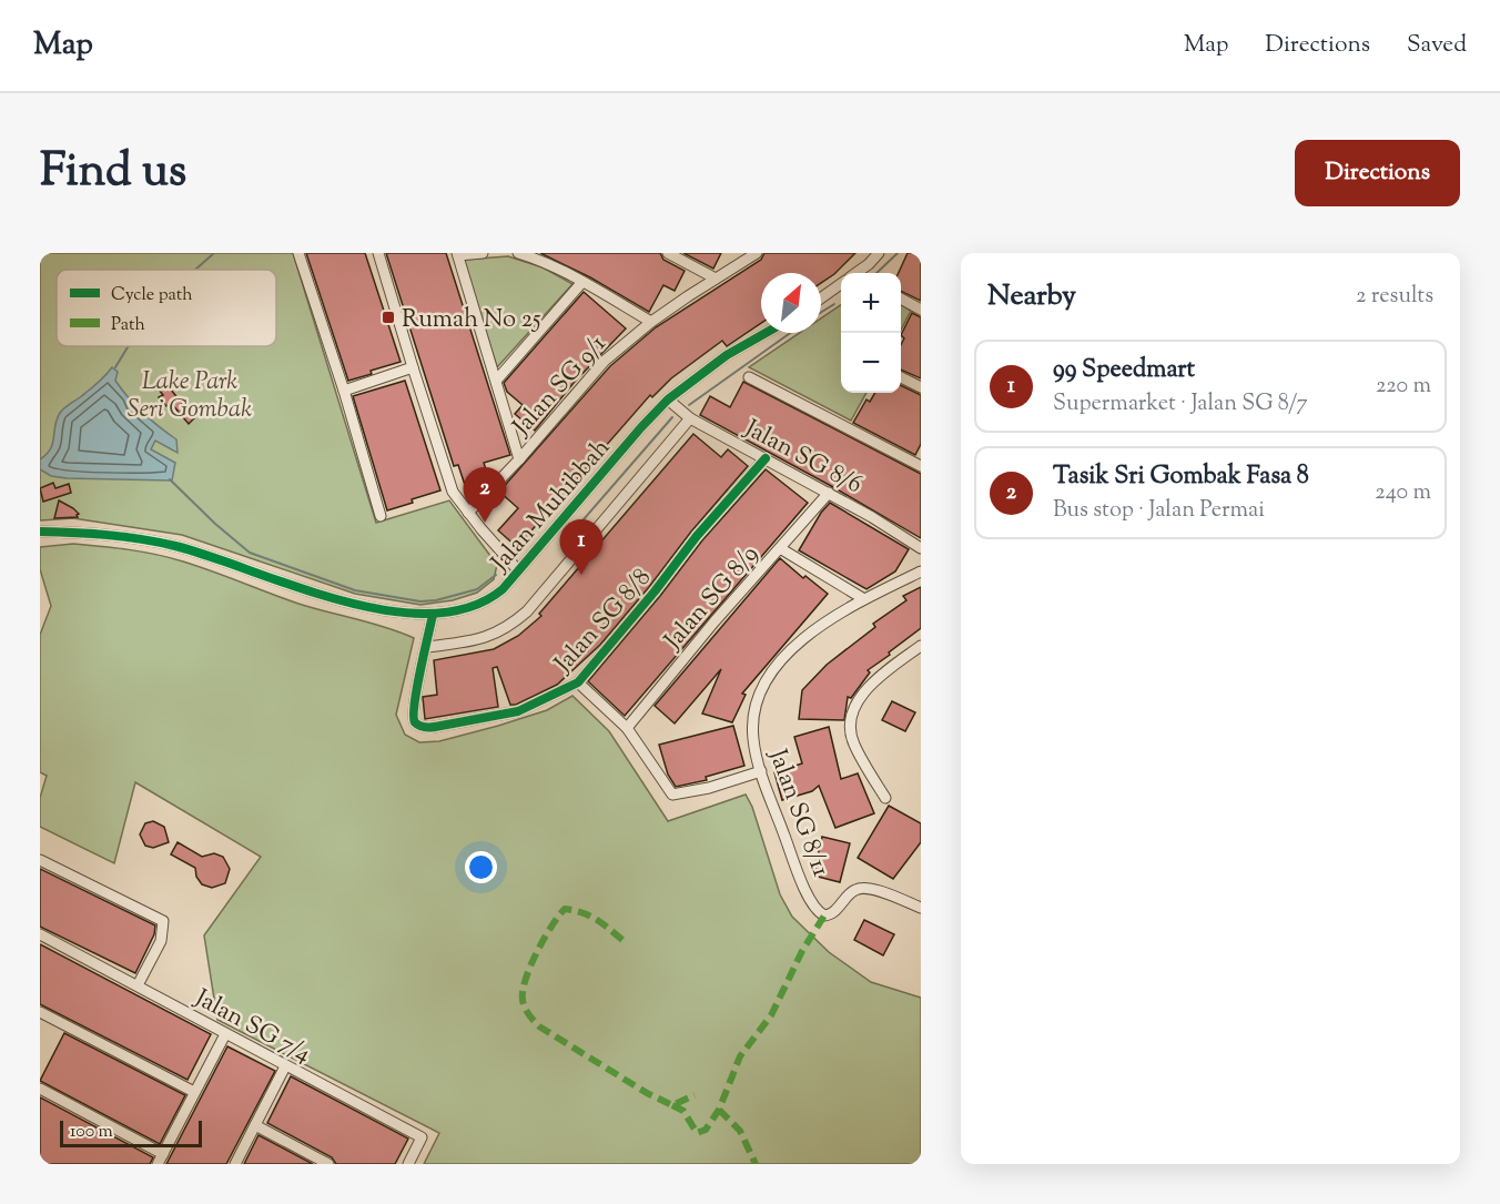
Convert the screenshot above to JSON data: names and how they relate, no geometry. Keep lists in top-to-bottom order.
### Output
{
  "streets": {
    "street": [
      "Jalan SG 9/1",
      "Jalan SG 8/6",
      "Jalan Muhibbah",
      "Jalan SG 8/9",
      "Jalan SG 8/8",
      "Jalan SG 8/11",
      "Jalan SG 7/4"
    ]
  },
  "crossings": [
    ["Jalan SG 8/6", "Jalan Muhibbah"],
    ["Jalan SG 8/6", "Jalan SG 8/9"],
    ["Jalan SG 8/6", "Jalan SG 8/8"]
  ],
  "parks": ["Lake Park Seri Gombak"],
  "places": {
    "transit": ["Rumah No 25"]
  },
  "legend": ["Cycle path", "Path"],
  "scale_bar": "100 m",
  "north": "top right",
  "page": {
    "header": "Map",
    "nav": ["Map", "Directions", "Saved"],
    "title": "Find us",
    "buttons": "Directions",
    "heading": ["Nearby", "2 results"],
    "map_buttons": ["+", "−"],
    "list": [
      {
        "mark": "1",
        "name": "99 Speedmart",
        "note": "Supermarket · Jalan SG 8/7",
        "value": "220 m"
      },
      {
        "mark": "2",
        "name": "Tasik Sri Gombak Fasa 8",
        "note": "Bus stop · Jalan Permai",
        "value": "240 m"
      }
    ],
    "pins": ["2", "1"],
    "scale": "100 m"
  }
}
